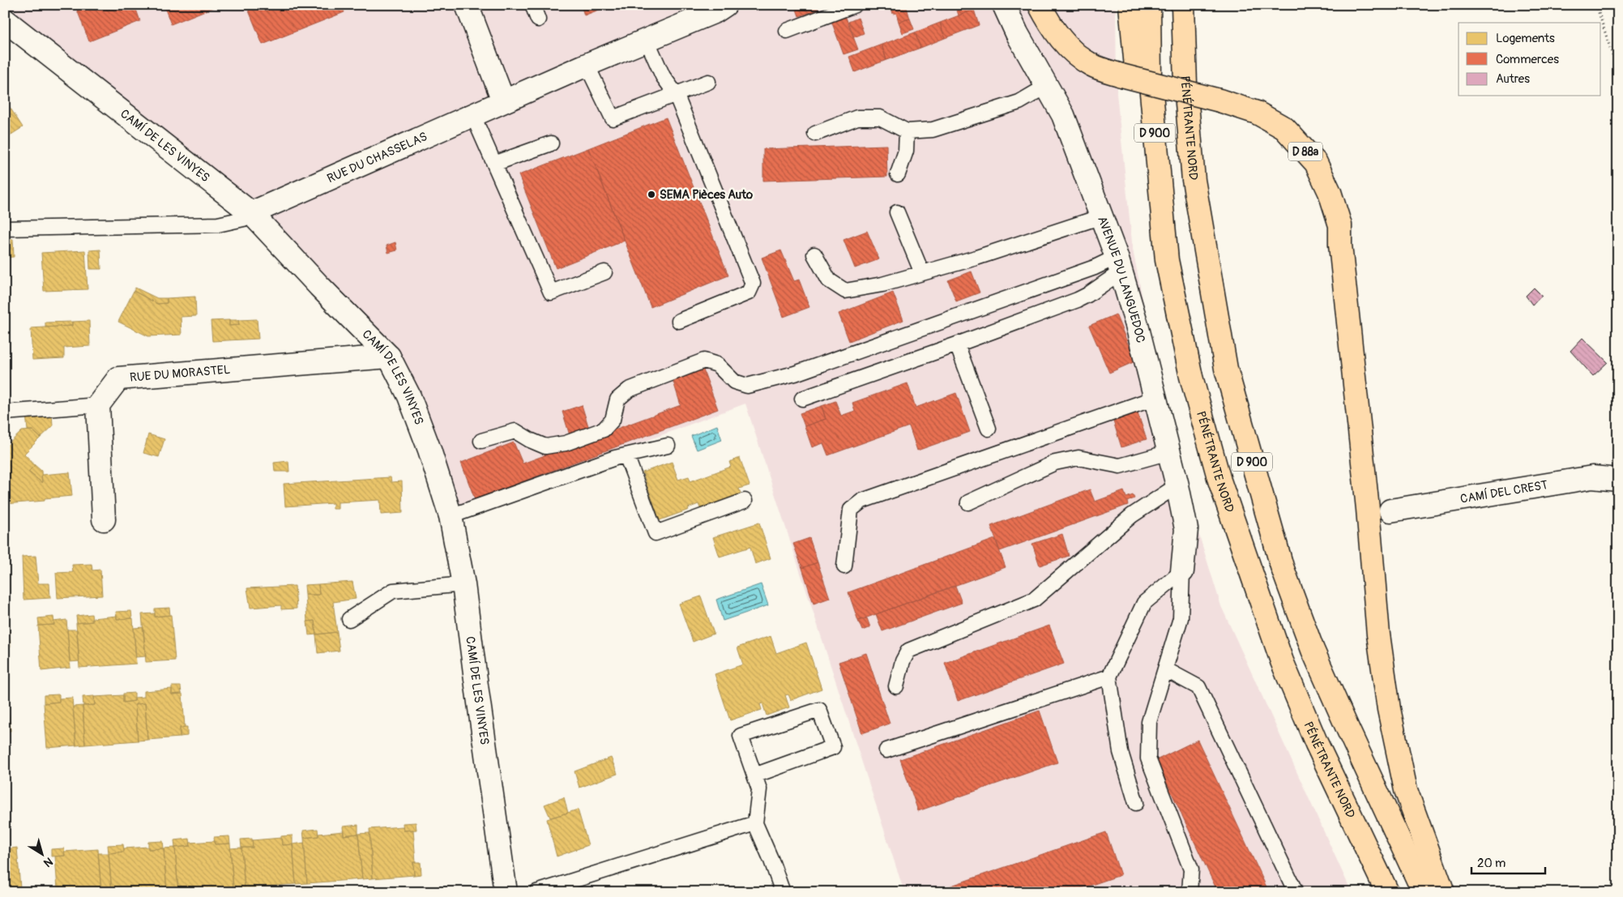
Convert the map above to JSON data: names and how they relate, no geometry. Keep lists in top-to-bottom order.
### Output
{
  "streets": {
    "highway": ["PÉNÉTRANTE NORD", "D 900", "D 88a"],
    "street": [
      "CAMÍ DE LES VINYES",
      "RUE DU CHASSELAS",
      "AVENUE DU LANGUEDOC",
      "RUE DU MORASTEL",
      "CAMÍ DEL CREST"
    ]
  },
  "crossings": [
    ["CAMÍ DE LES VINYES", "RUE DU CHASSELAS"],
    ["CAMÍ DE LES VINYES", "RUE DU MORASTEL"]
  ],
  "places": ["SEMA Pièces Auto"],
  "legend": ["Logements", "Commerces", "Autres"],
  "scale_bar": "20 m",
  "north": "bottom right"
}
